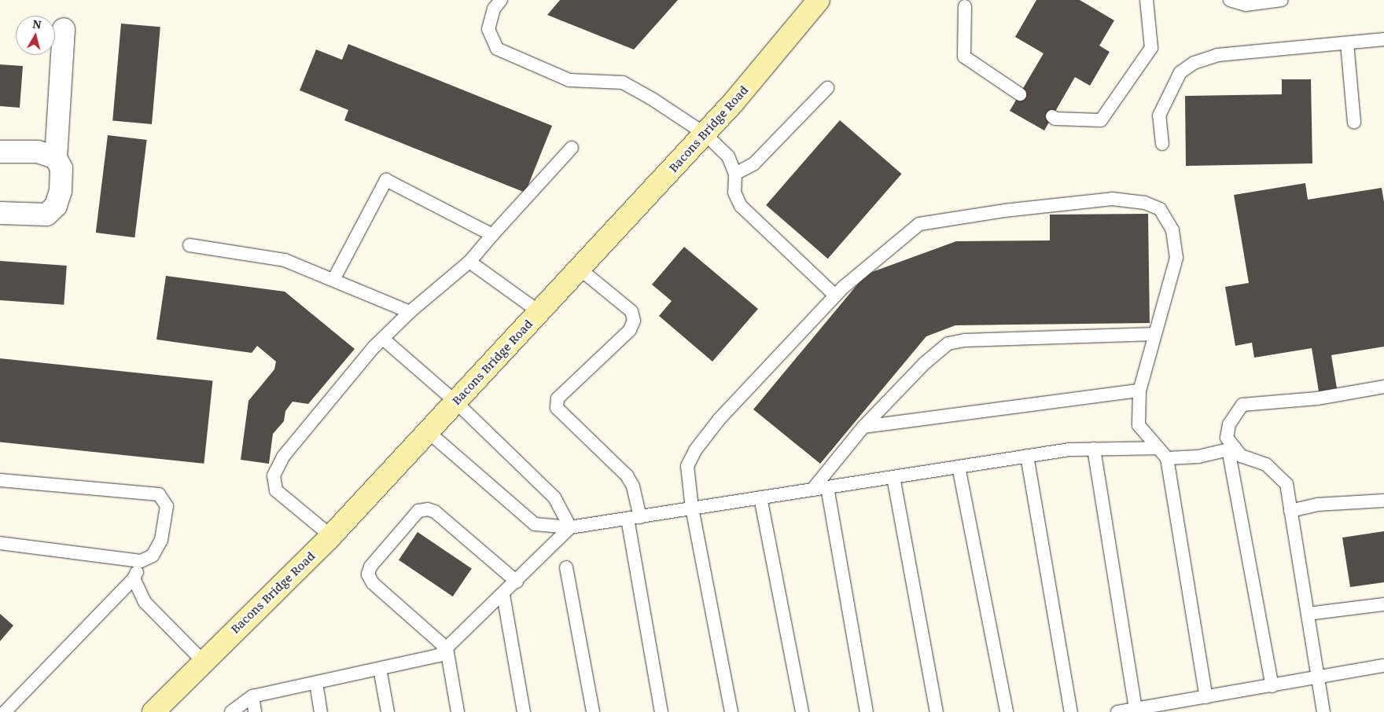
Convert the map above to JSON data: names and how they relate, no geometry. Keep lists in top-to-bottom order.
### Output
{
  "streets": {
    "main road": ["Bacons Bridge Road"]
  },
  "north": "top"
}
